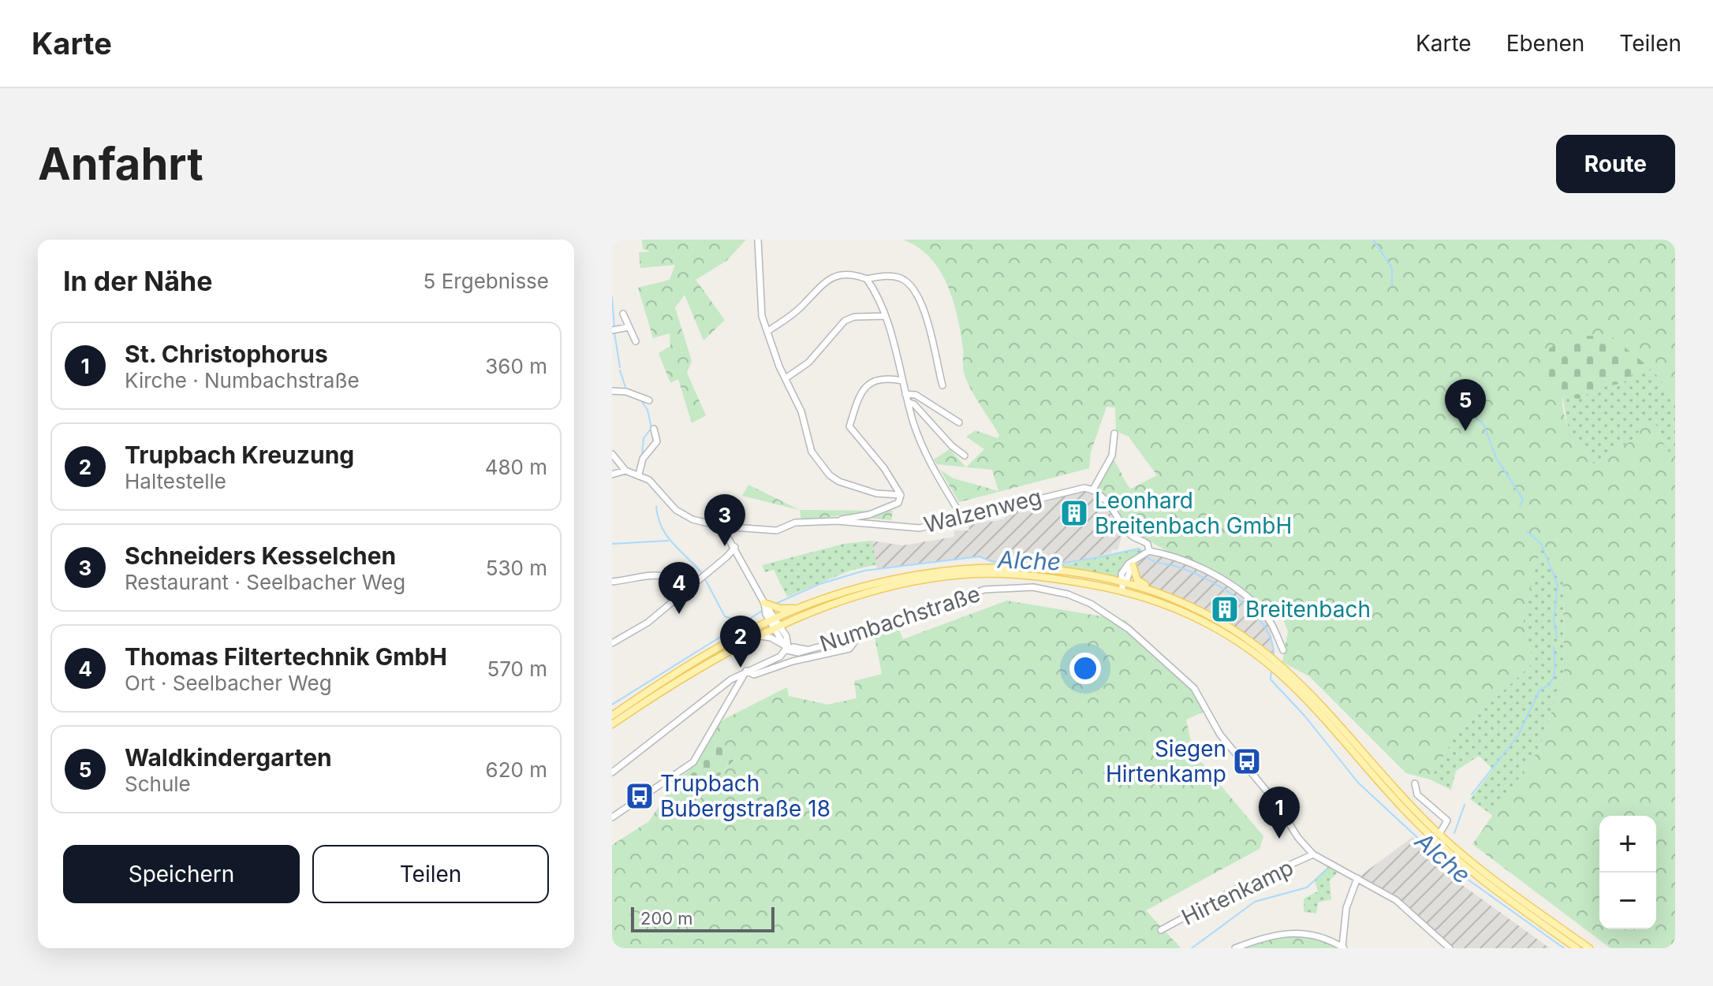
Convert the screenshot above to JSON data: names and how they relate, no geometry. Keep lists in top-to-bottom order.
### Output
{
  "streets": {
    "street": ["Walzenweg", "Numbachstraße", "Hirtenkamp"]
  },
  "crossings": [
    ["Numbachstraße", "Hirtenkamp"]
  ],
  "water": ["Alche"],
  "places": {
    "building": ["Leonhard Breitenbach GmbH", "Breitenbach"],
    "bus stop": ["Siegen Hirtenkamp", "Trupbach Bubergstraße 18"]
  },
  "scale_bar": "200 m",
  "page": {
    "header": "Karte",
    "nav": ["Karte", "Ebenen", "Teilen"],
    "buttons": [
      "Route",
      ["Speichern", "Teilen"]
    ],
    "title": "Anfahrt",
    "heading": ["In der Nähe", "5 Ergebnisse"],
    "list": [
      {
        "mark": "1",
        "name": "St. Christophorus",
        "note": "Kirche · Numbachstraße",
        "value": "360 m"
      },
      {
        "mark": "2",
        "name": "Trupbach Kreuzung",
        "note": "Haltestelle",
        "value": "480 m"
      },
      {
        "mark": "3",
        "name": "Schneiders Kesselchen",
        "note": "Restaurant · Seelbacher Weg",
        "value": "530 m"
      },
      {
        "mark": "4",
        "name": "Thomas Filtertechnik GmbH",
        "note": "Ort · Seelbacher Weg",
        "value": "570 m"
      },
      {
        "mark": "5",
        "name": "Waldkindergarten",
        "note": "Schule",
        "value": "620 m"
      }
    ],
    "pins": [
      "5",
      "3",
      "4",
      "2",
      "1"
    ],
    "map_buttons": ["+", "−"],
    "scale": "200 m"
  }
}
